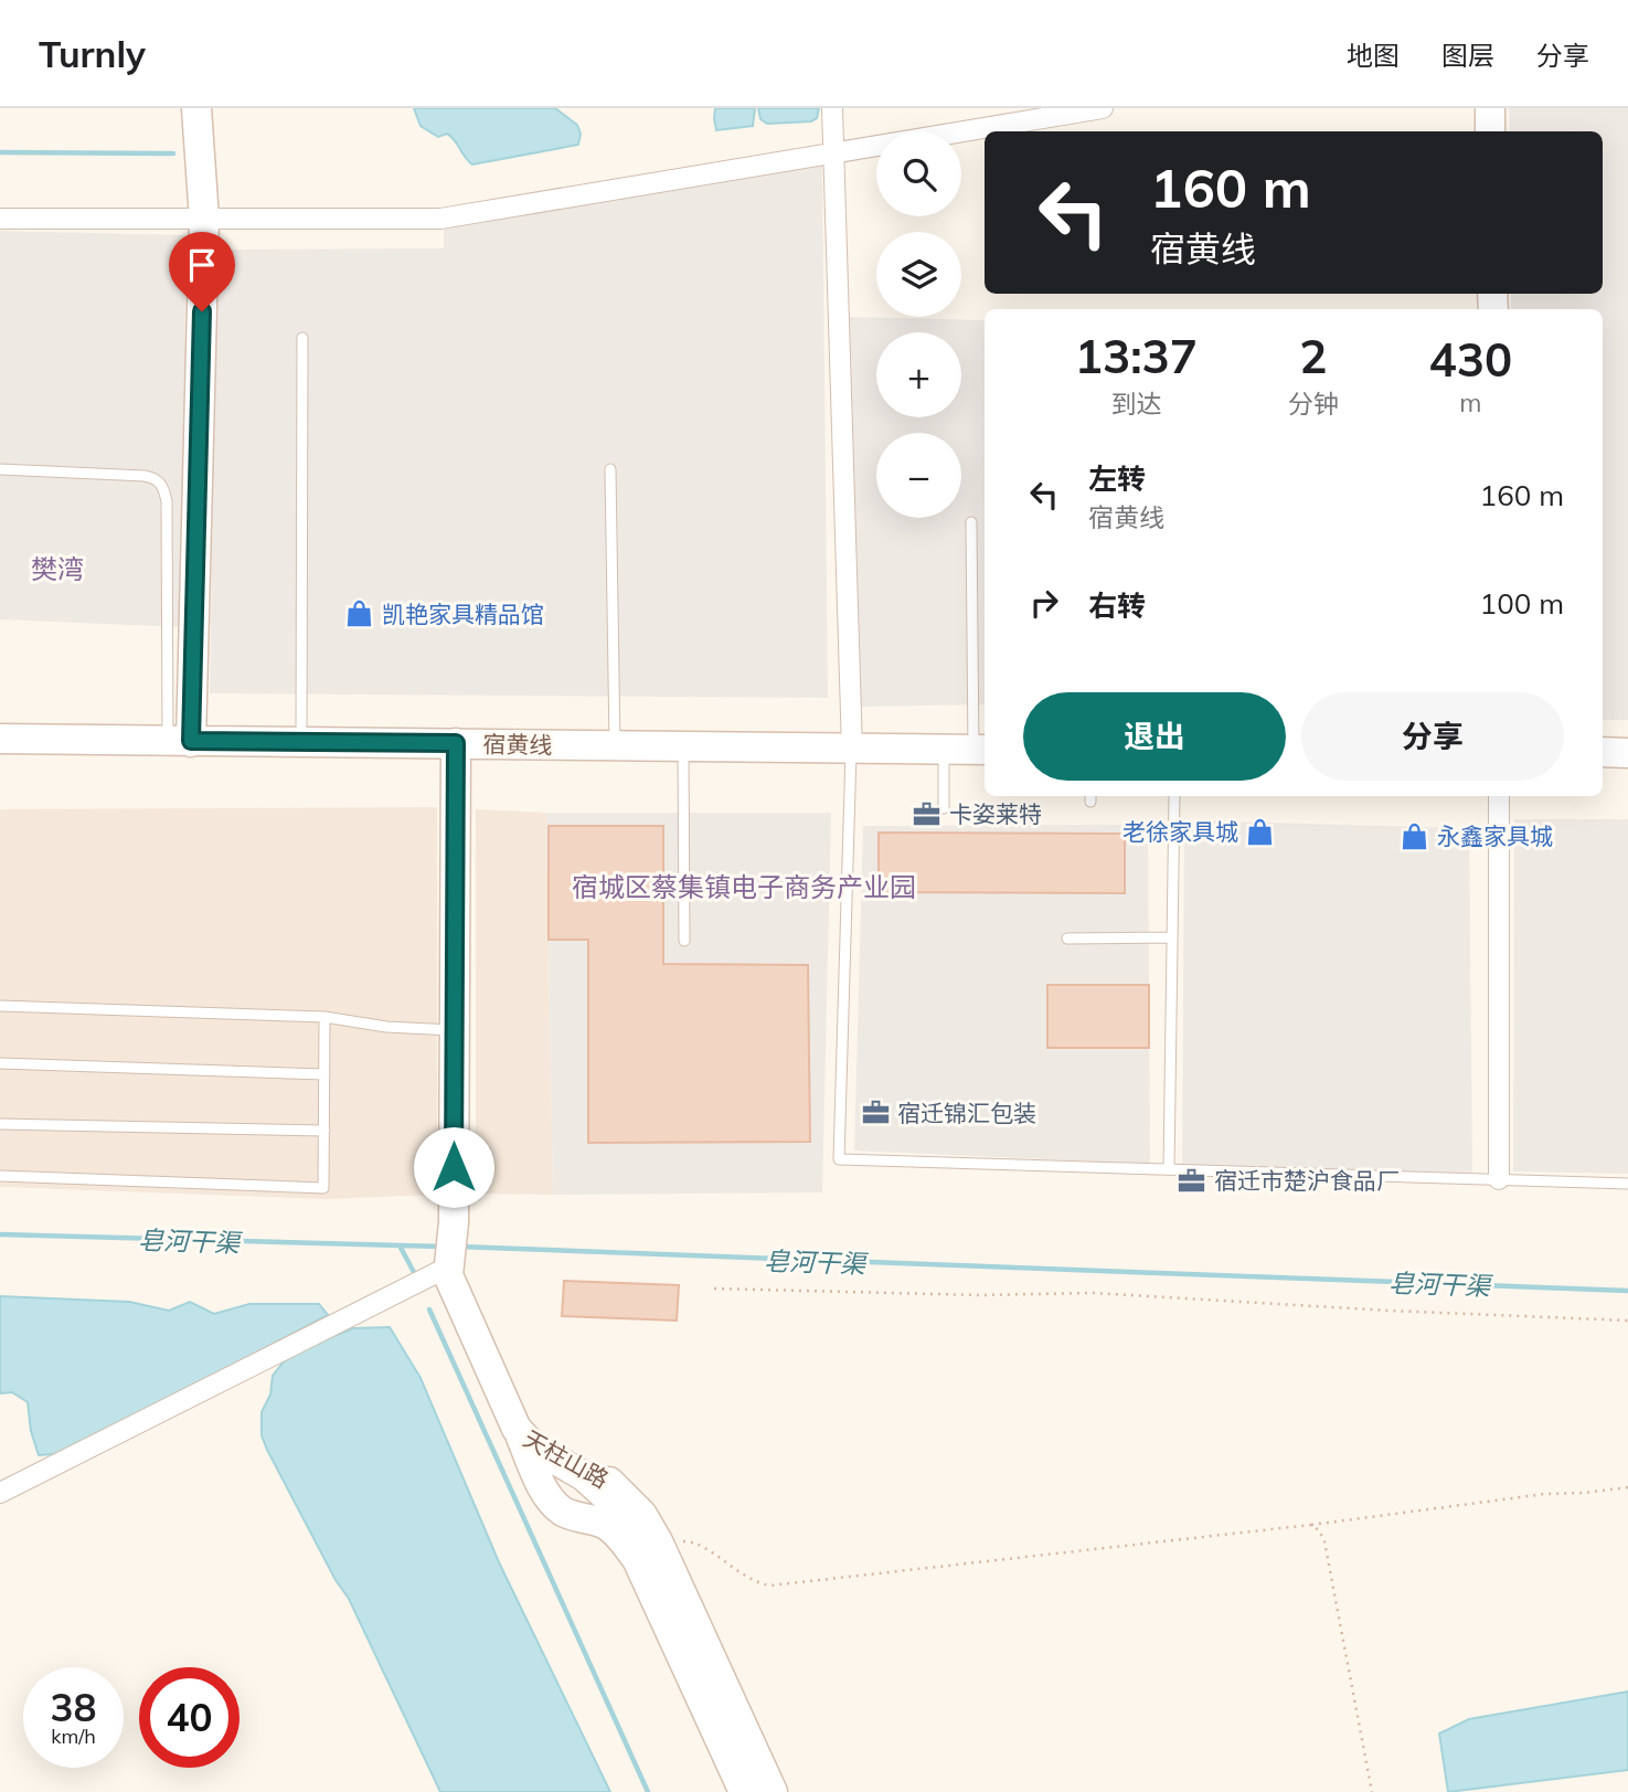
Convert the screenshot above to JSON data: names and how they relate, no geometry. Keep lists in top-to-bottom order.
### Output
{
  "streets": {
    "street": ["宿黄线", "天柱山路"]
  },
  "districts": ["樊湾", "宿城区蔡集镇电子商务产业园"],
  "water": ["皂河干渠"],
  "places": {
    "shop": ["凯艳家具精品馆", "老徐家具城", "永鑫家具城"],
    "office": ["卡姿莱特", "宿迁锦汇包装", "宿迁市楚沪食品厂"]
  },
  "page": {
    "header": "Turnly",
    "nav": ["地图", "图层", "分享"],
    "map_buttons": ["+", "−"],
    "turn": ["160 m", "宿黄线"],
    "eta": [
      "13:37",
      "到达",
      "2",
      "分钟",
      "430",
      "m"
    ],
    "list": [
      {
        "name": "左转",
        "note": "宿黄线",
        "value": "160 m"
      },
      {
        "name": "右转",
        "value": "100 m"
      }
    ],
    "buttons": ["退出", "分享"],
    "speed": "38 km/h",
    "limit": "40"
  }
}
